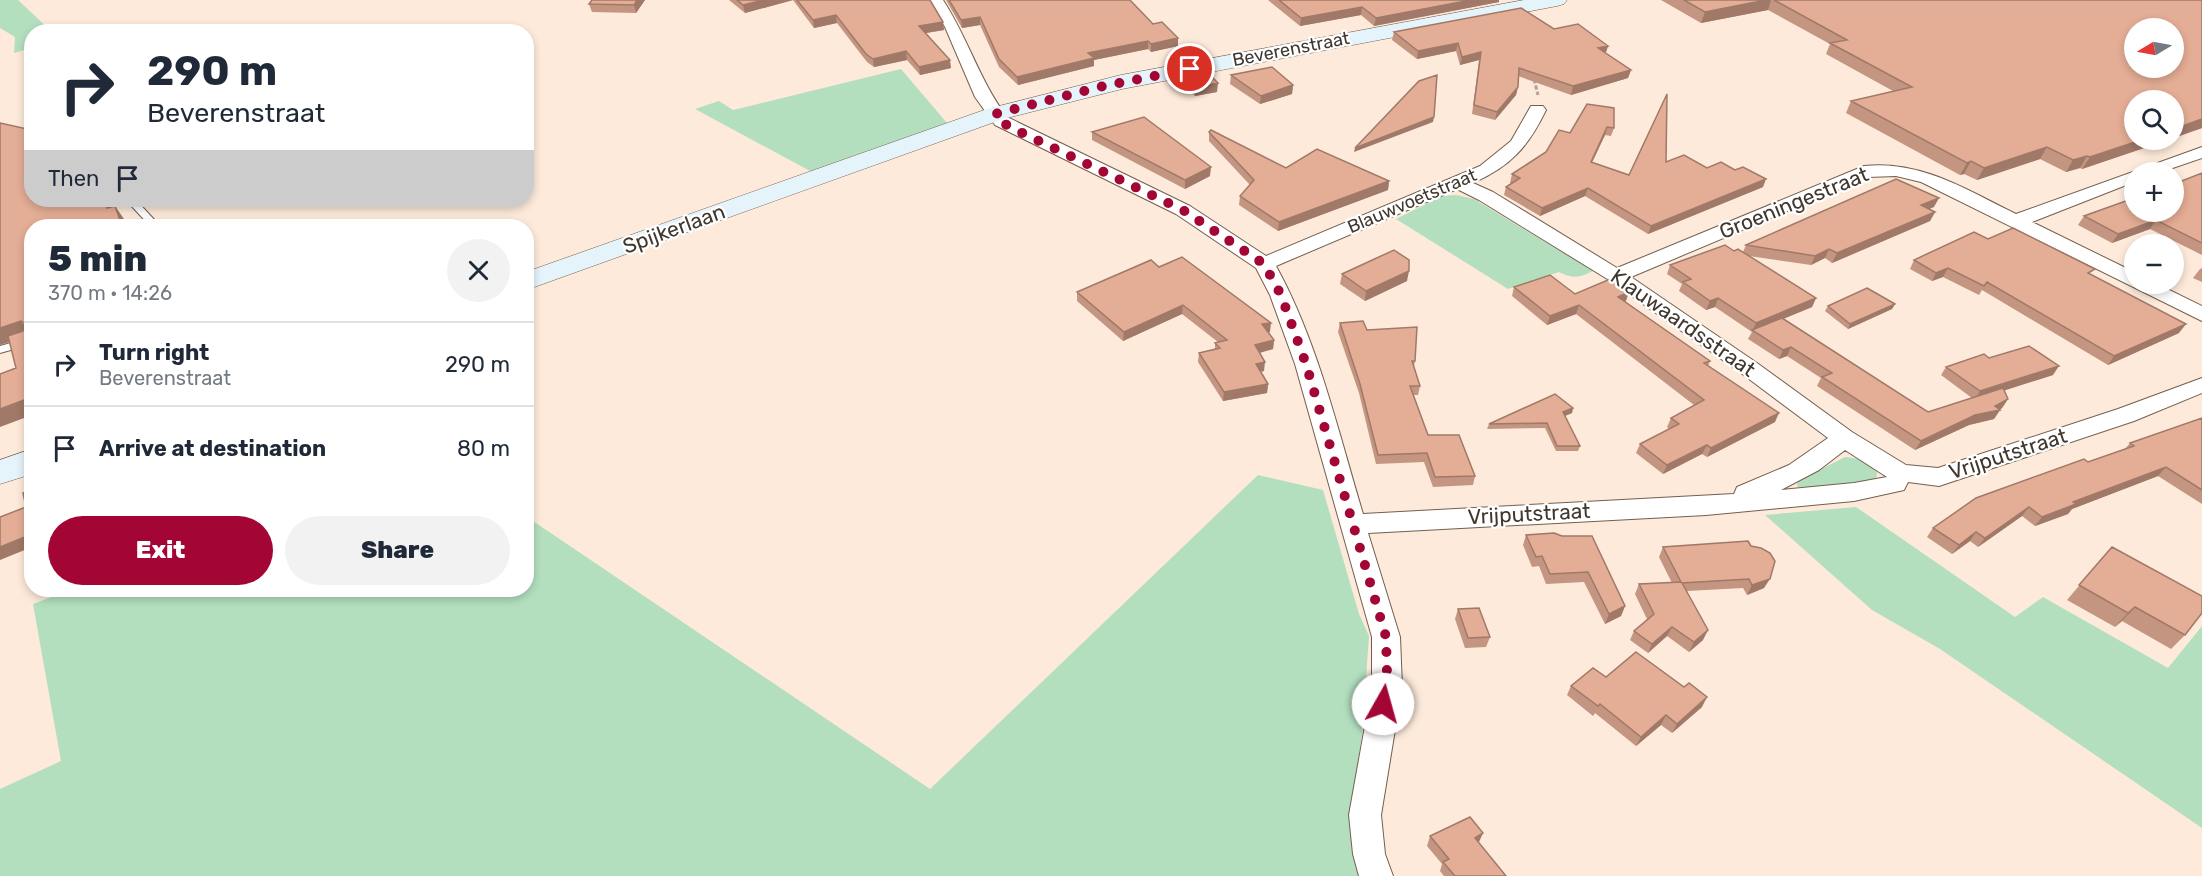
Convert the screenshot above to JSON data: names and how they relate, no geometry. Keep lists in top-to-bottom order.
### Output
{
  "streets": {
    "street": [
      "Beverenstraat",
      "Blauwvoetstraat",
      "Groeningestraat",
      "Spijkerlaan",
      "Klauwaardsstraat",
      "Vrijputstraat"
    ]
  },
  "crossings": [
    ["Beverenstraat", "Spijkerlaan"],
    ["Blauwvoetstraat", "Klauwaardsstraat"],
    ["Groeningestraat", "Klauwaardsstraat"],
    ["Klauwaardsstraat", "Vrijputstraat"]
  ],
  "north": "left",
  "page": {
    "map_buttons": ["+", "−"],
    "turn": ["290 m", "Beverenstraat"],
    "then": "Then",
    "heading": ["5 min", "370 m · 14:26"],
    "list": [
      {
        "name": "Turn right",
        "note": "Beverenstraat",
        "value": "290 m"
      },
      {
        "name": "Arrive at destination",
        "value": "80 m"
      }
    ],
    "buttons": ["Exit", "Share"]
  }
}
